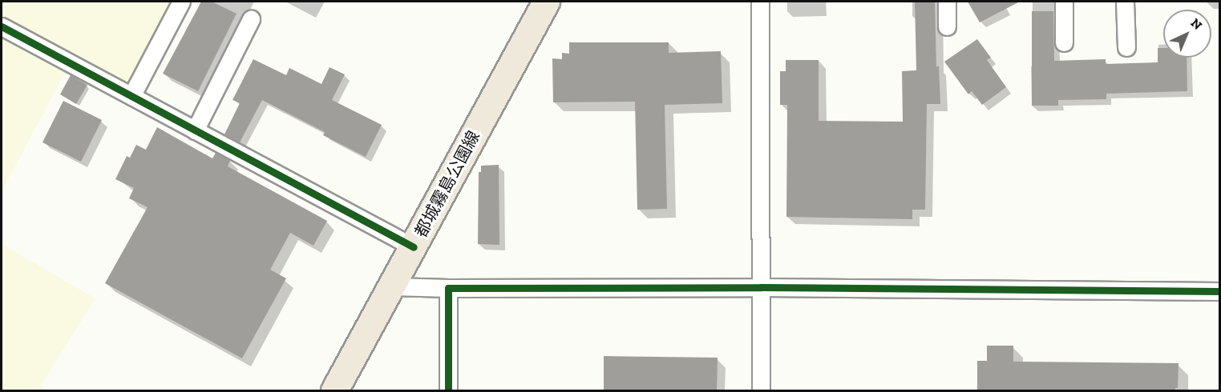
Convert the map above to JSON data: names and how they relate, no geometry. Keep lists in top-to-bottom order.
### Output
{
  "streets": {
    "main road": ["都城霧島公園線"]
  },
  "north": "top right"
}
